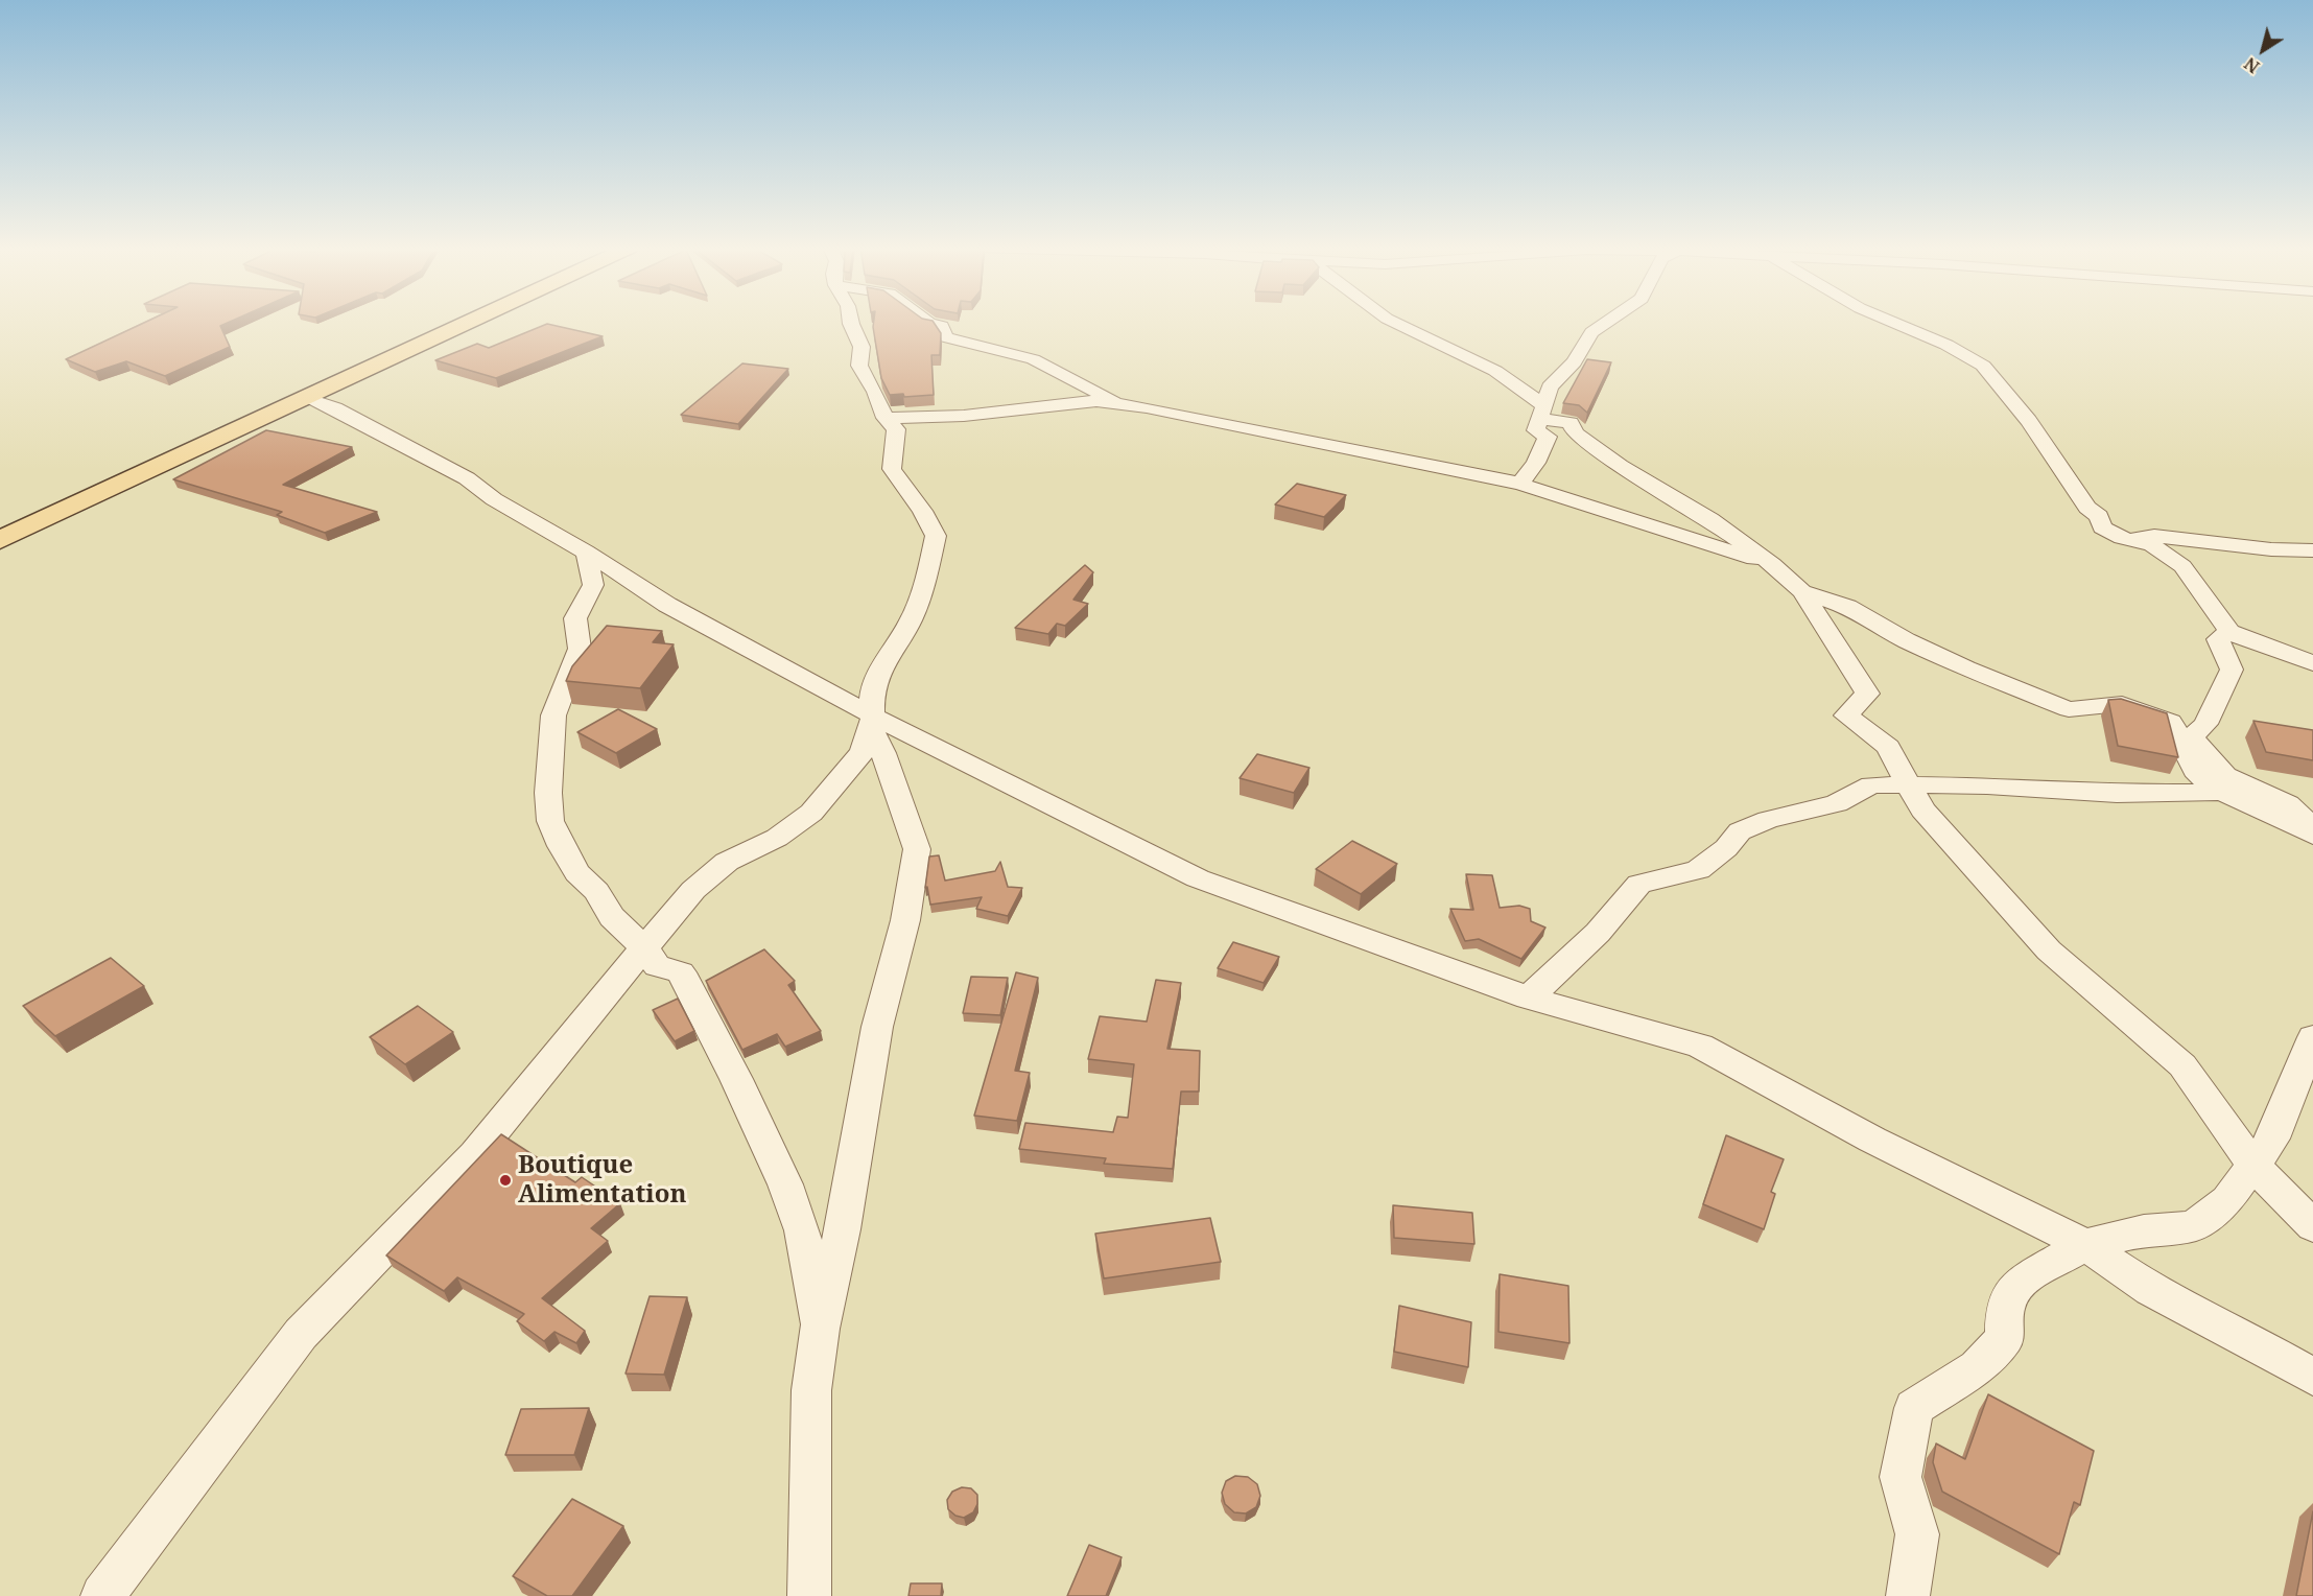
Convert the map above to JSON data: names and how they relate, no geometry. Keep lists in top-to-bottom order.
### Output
{
  "places": ["Boutique Alimentation"],
  "north": "bottom left"
}
